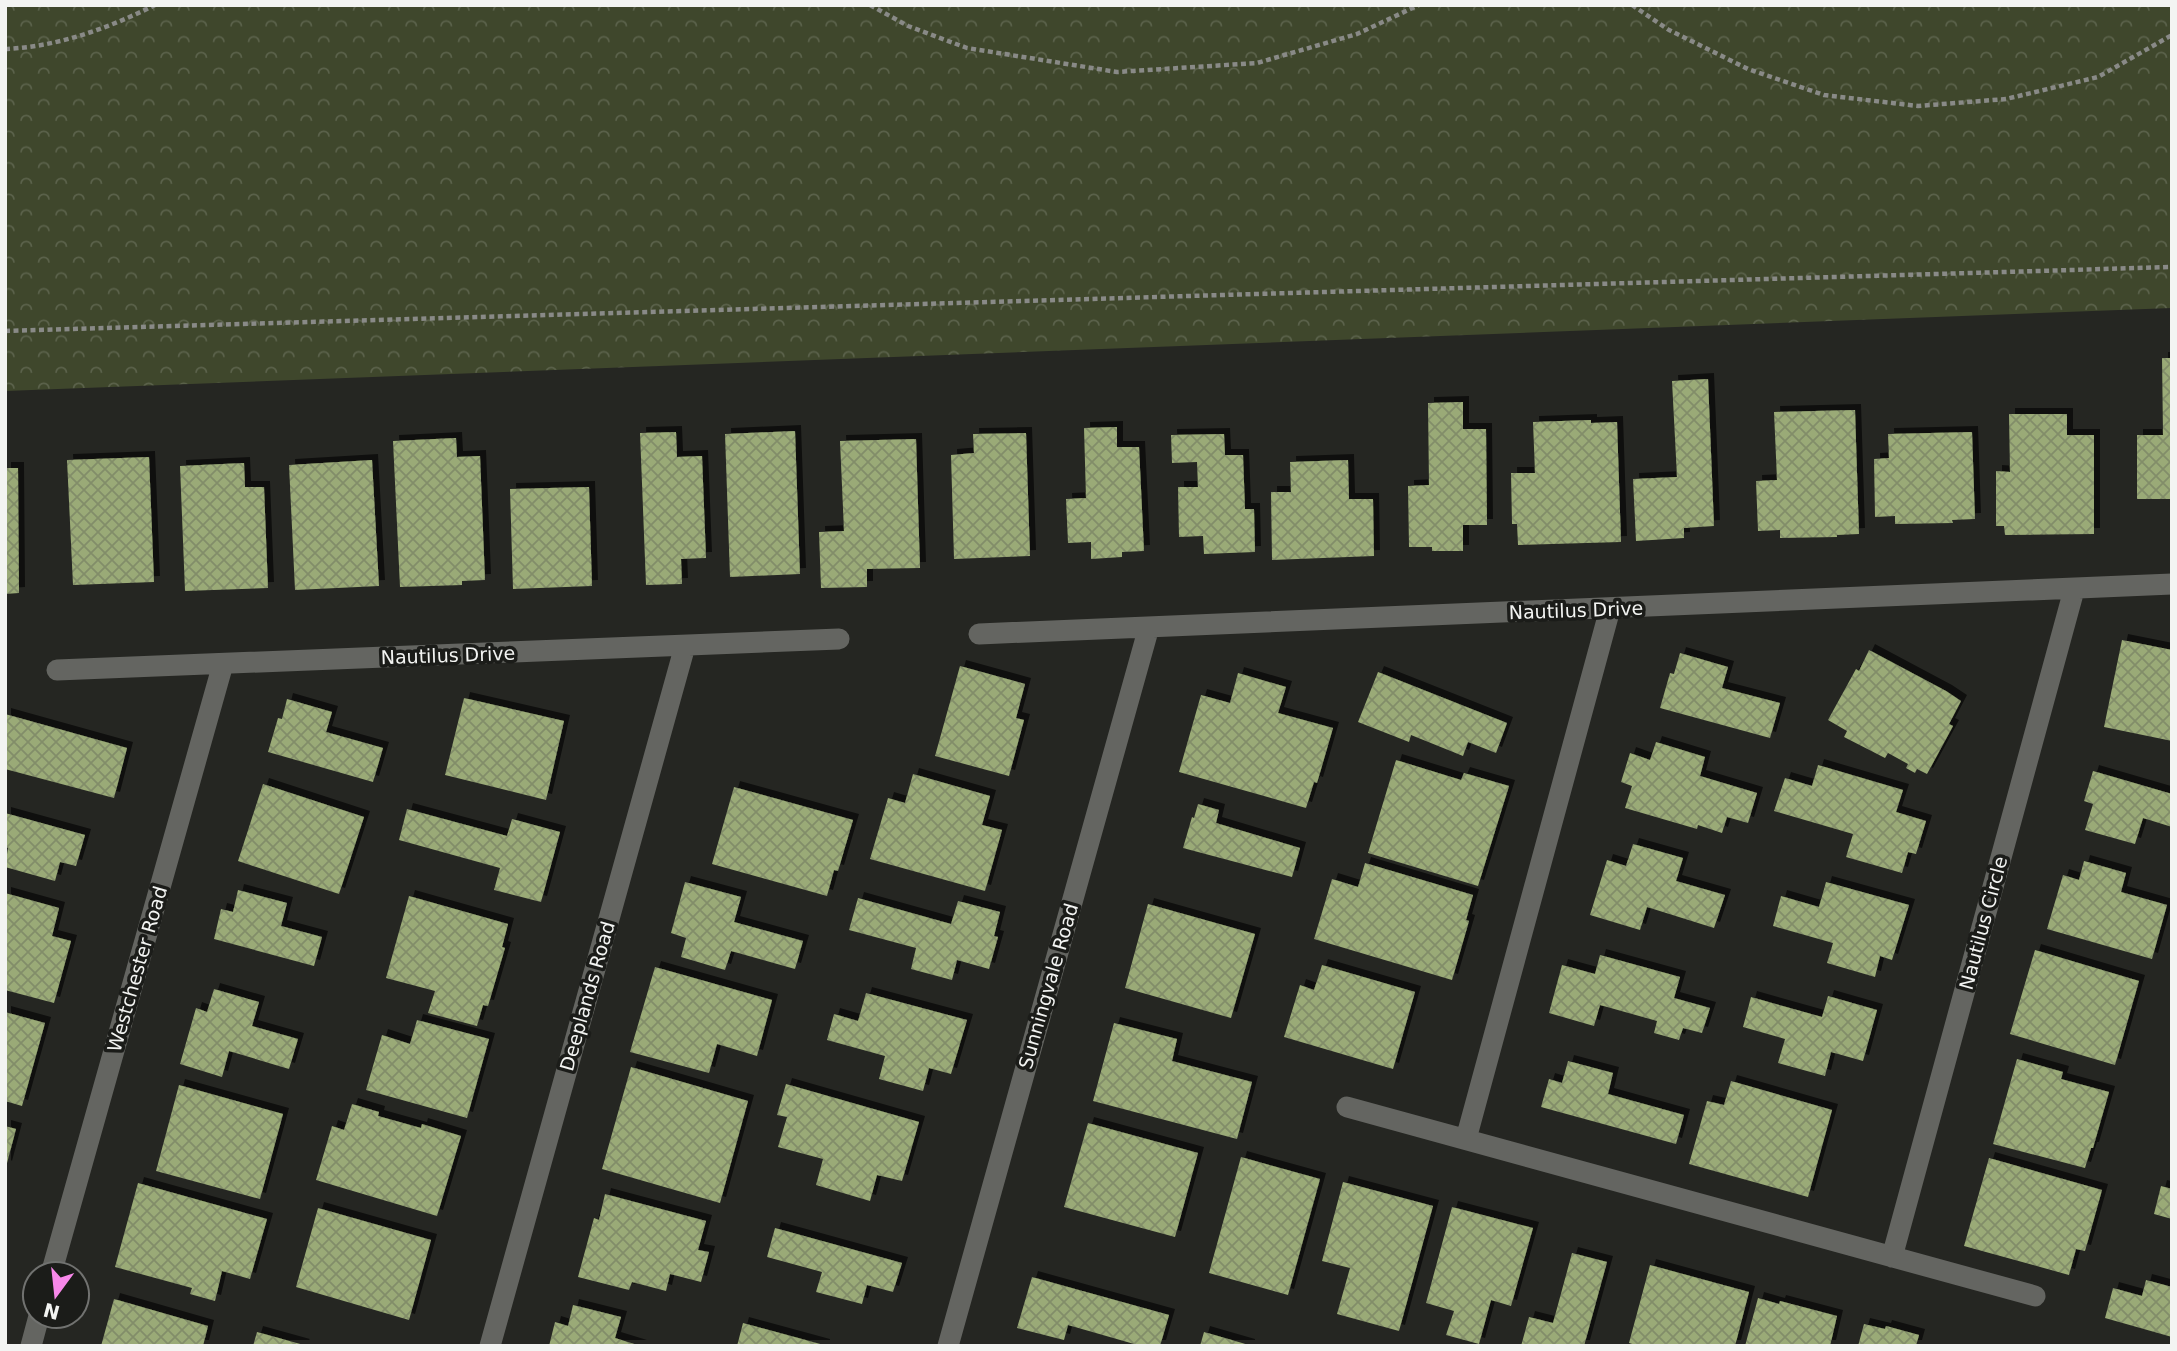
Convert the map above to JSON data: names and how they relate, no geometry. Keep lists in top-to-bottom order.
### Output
{
  "streets": {
    "street": [
      "Nautilus Drive",
      "Nautilus Circle",
      "Westchester Road",
      "Sunningvale Road",
      "Deeplands Road"
    ]
  },
  "crossings": [
    ["Nautilus Drive", "Nautilus Circle"],
    ["Nautilus Drive", "Westchester Road"],
    ["Nautilus Drive", "Sunningvale Road"],
    ["Nautilus Drive", "Deeplands Road"]
  ],
  "north": "bottom"
}
